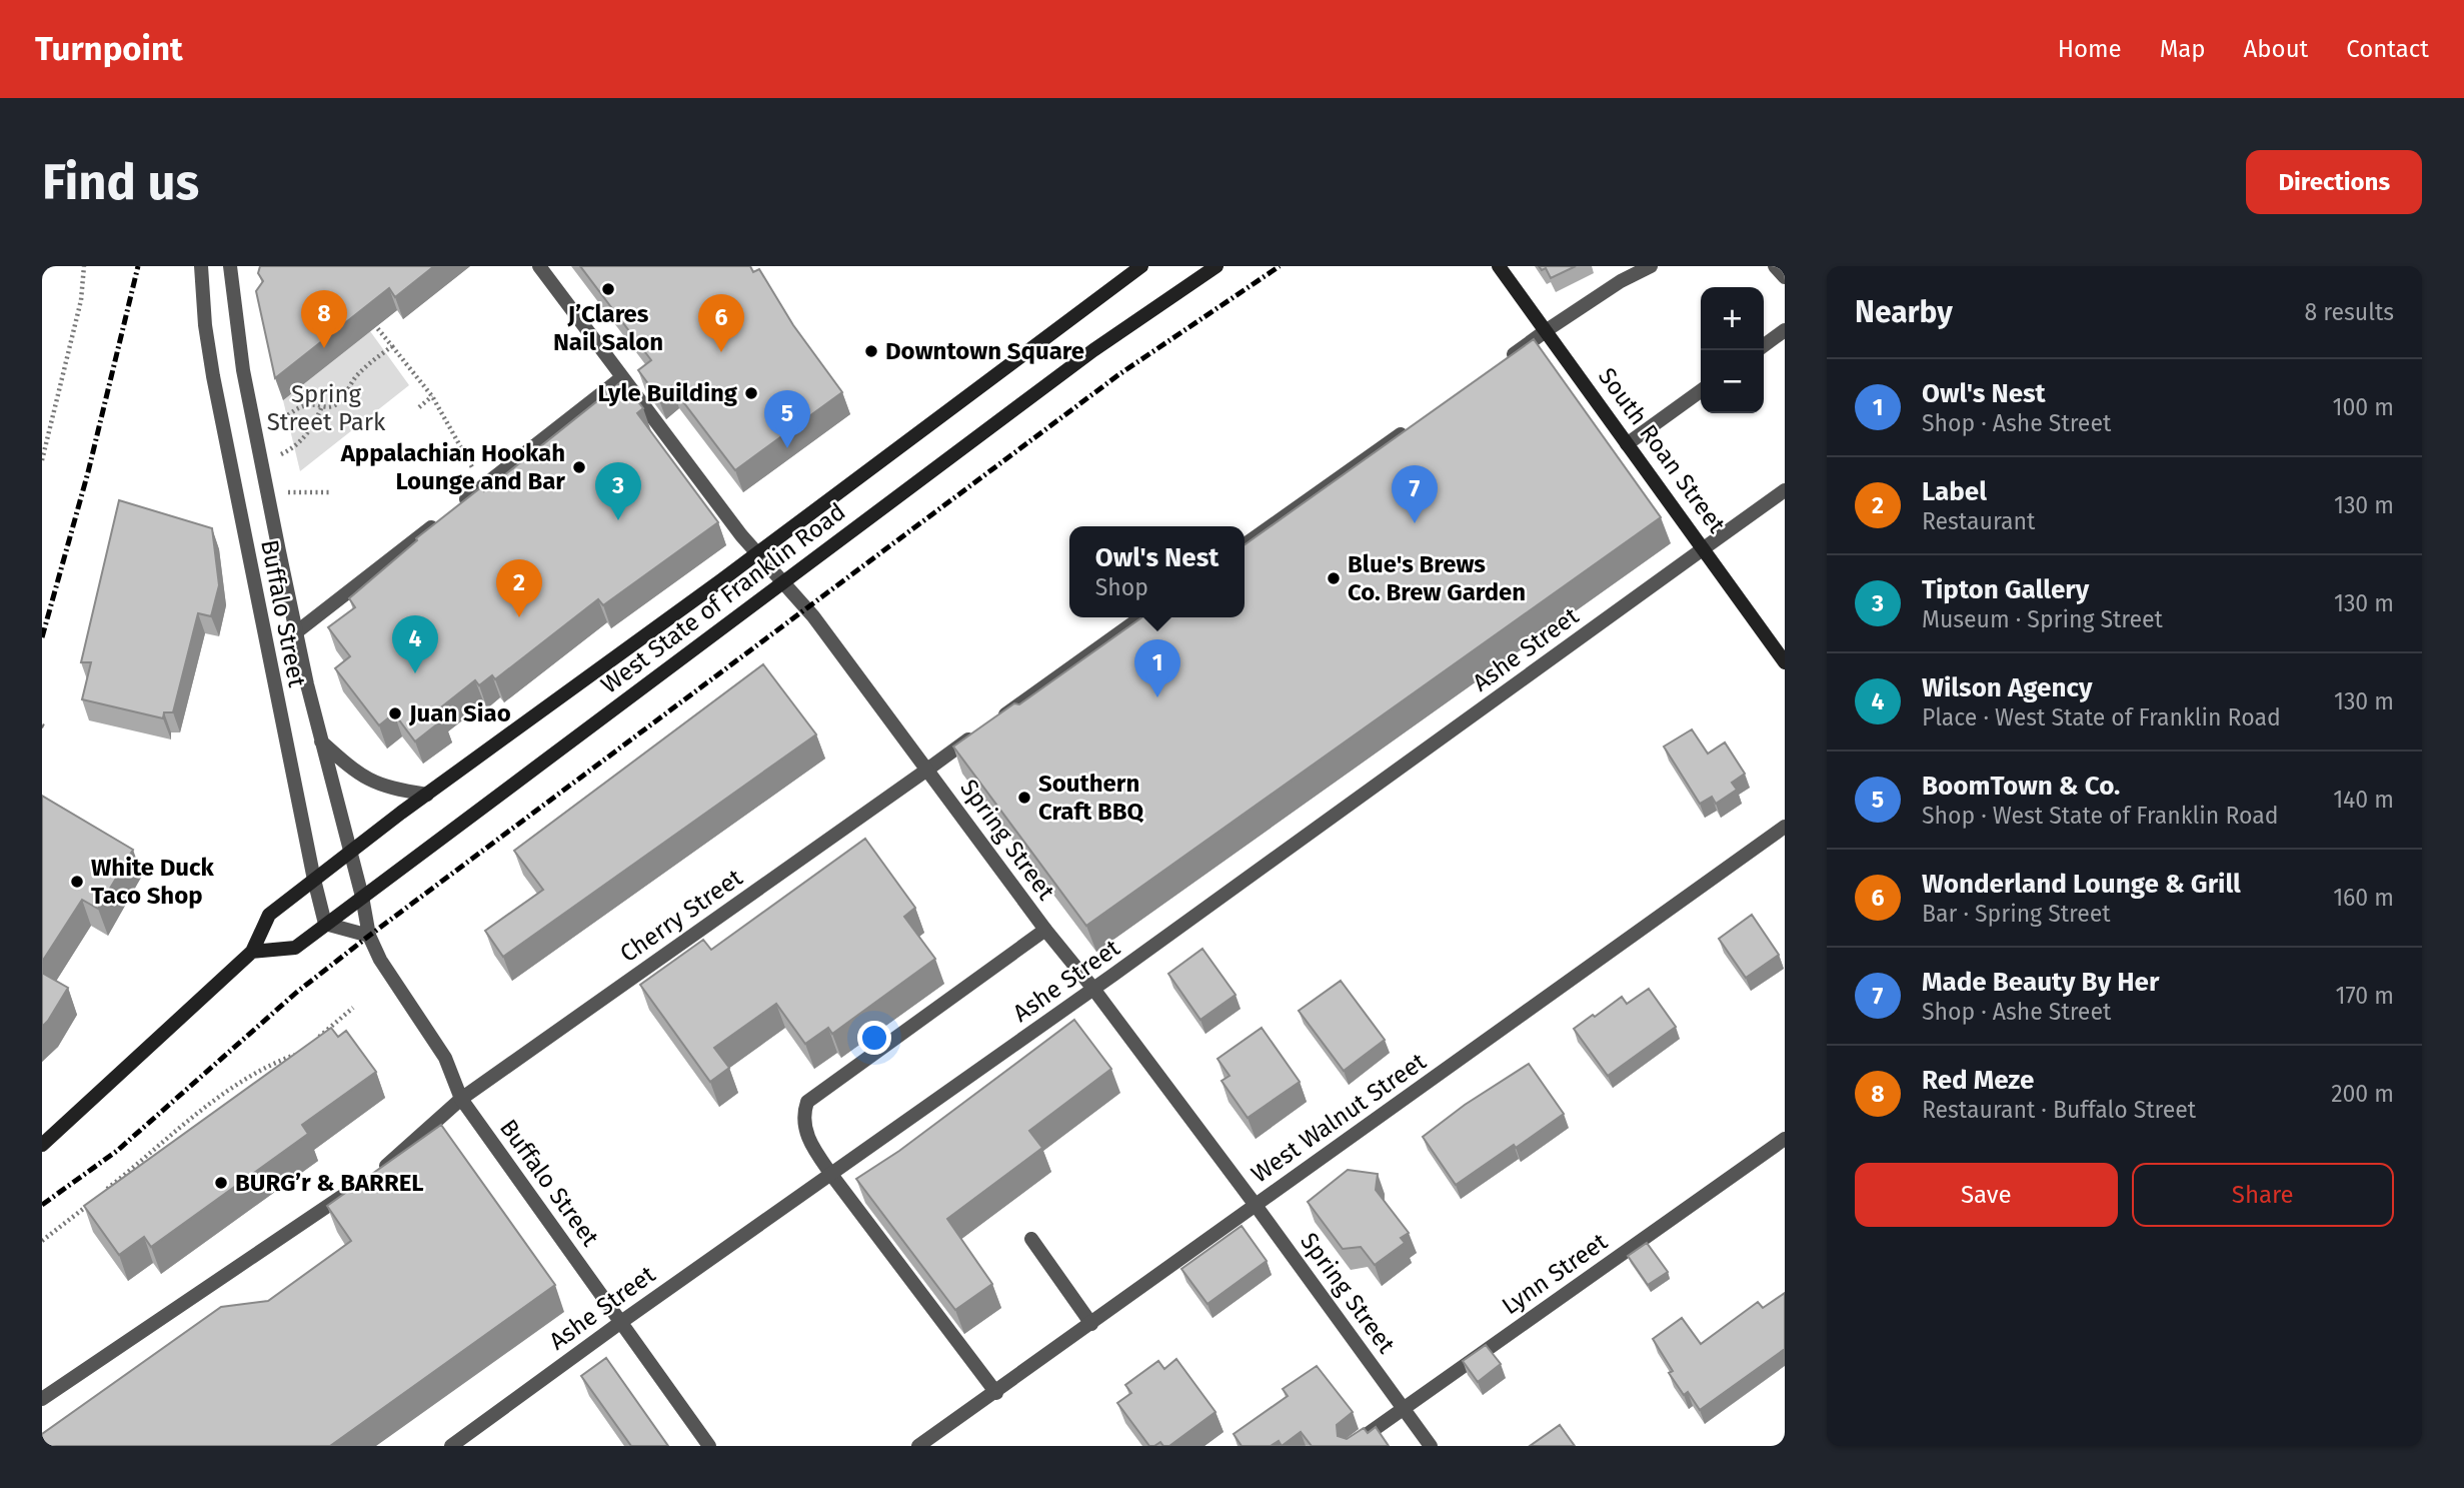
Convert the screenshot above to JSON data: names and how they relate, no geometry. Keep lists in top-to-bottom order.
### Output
{
  "streets": {
    "main road": ["South Roan Street", "West State of Franklin Road"],
    "street": [
      "Buffalo Street",
      "Ashe Street",
      "Spring Street",
      "Cherry Street",
      "West Walnut Street",
      "Lynn Street"
    ]
  },
  "crossings": [
    ["South Roan Street", "Ashe Street"],
    ["West State of Franklin Road", "Buffalo Street"],
    ["West State of Franklin Road", "Spring Street"],
    ["Buffalo Street", "Ashe Street"],
    ["Buffalo Street", "Cherry Street"],
    ["Ashe Street", "Spring Street"],
    ["Spring Street", "Cherry Street"],
    ["Spring Street", "West Walnut Street"],
    ["Spring Street", "Lynn Street"]
  ],
  "parks": ["Spring Street Park"],
  "places": [
    "J’Clares Nail Salon",
    "Downtown Square",
    "Lyle Building",
    "Appalachian Hookah Lounge and Bar",
    "Blue's Brews Co. Brew Garden",
    "Juan Siao",
    "Southern Craft BBQ",
    "White Duck Taco Shop",
    "BURG’r & BARREL"
  ],
  "page": {
    "header": "Turnpoint",
    "nav": [
      "Home",
      "Map",
      "About",
      "Contact"
    ],
    "buttons": [
      "Directions",
      ["Save", "Share"]
    ],
    "title": "Find us",
    "heading": ["Nearby", "8 results"],
    "map_buttons": ["+", "−"],
    "pins": [
      "8",
      "6",
      "5",
      "3",
      "7",
      "2",
      "4",
      "1"
    ],
    "list": [
      {
        "mark": "1",
        "name": "Owl's Nest",
        "note": "Shop · Ashe Street",
        "value": "100 m"
      },
      {
        "mark": "2",
        "name": "Label",
        "note": "Restaurant",
        "value": "130 m"
      },
      {
        "mark": "3",
        "name": "Tipton Gallery",
        "note": "Museum · Spring Street",
        "value": "130 m"
      },
      {
        "mark": "4",
        "name": "Wilson Agency",
        "note": "Place · West State of Franklin Road",
        "value": "130 m"
      },
      {
        "mark": "5",
        "name": "BoomTown & Co.",
        "note": "Shop · West State of Franklin Road",
        "value": "140 m"
      },
      {
        "mark": "6",
        "name": "Wonderland Lounge & Grill",
        "note": "Bar · Spring Street",
        "value": "160 m"
      },
      {
        "mark": "7",
        "name": "Made Beauty By Her",
        "note": "Shop · Ashe Street",
        "value": "170 m"
      },
      {
        "mark": "8",
        "name": "Red Meze",
        "note": "Restaurant · Buffalo Street",
        "value": "200 m"
      }
    ],
    "popup": ["Owl's Nest", "Shop"]
  }
}
